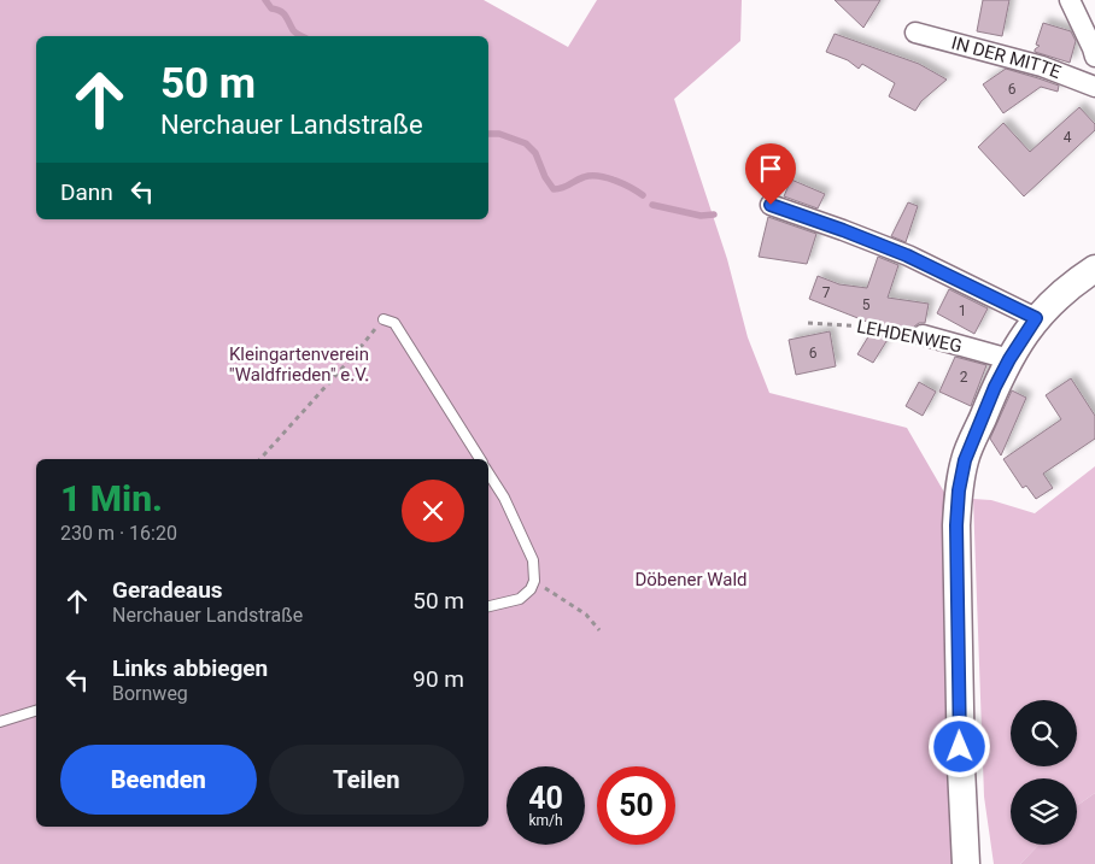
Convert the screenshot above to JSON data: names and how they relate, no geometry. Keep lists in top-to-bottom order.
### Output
{
  "streets": {
    "street": ["IN DER MITTE", "LEHDENWEG"]
  },
  "parks": ["Kleingartenverein \"Waldfrieden\" e.V.", "Döbener Wald"],
  "house_numbers": [
    "6",
    "4",
    "7",
    "5",
    "1",
    "6",
    "2"
  ],
  "page": {
    "turn": ["50 m", "Nerchauer Landstraße"],
    "then": "Dann",
    "heading": ["1 Min.", "230 m · 16:20"],
    "list": [
      {
        "name": "Geradeaus",
        "note": "Nerchauer Landstraße",
        "value": "50 m"
      },
      {
        "name": "Links abbiegen",
        "note": "Bornweg",
        "value": "90 m"
      }
    ],
    "buttons": ["Beenden", "Teilen"],
    "speed": "40 km/h",
    "limit": "50"
  }
}
